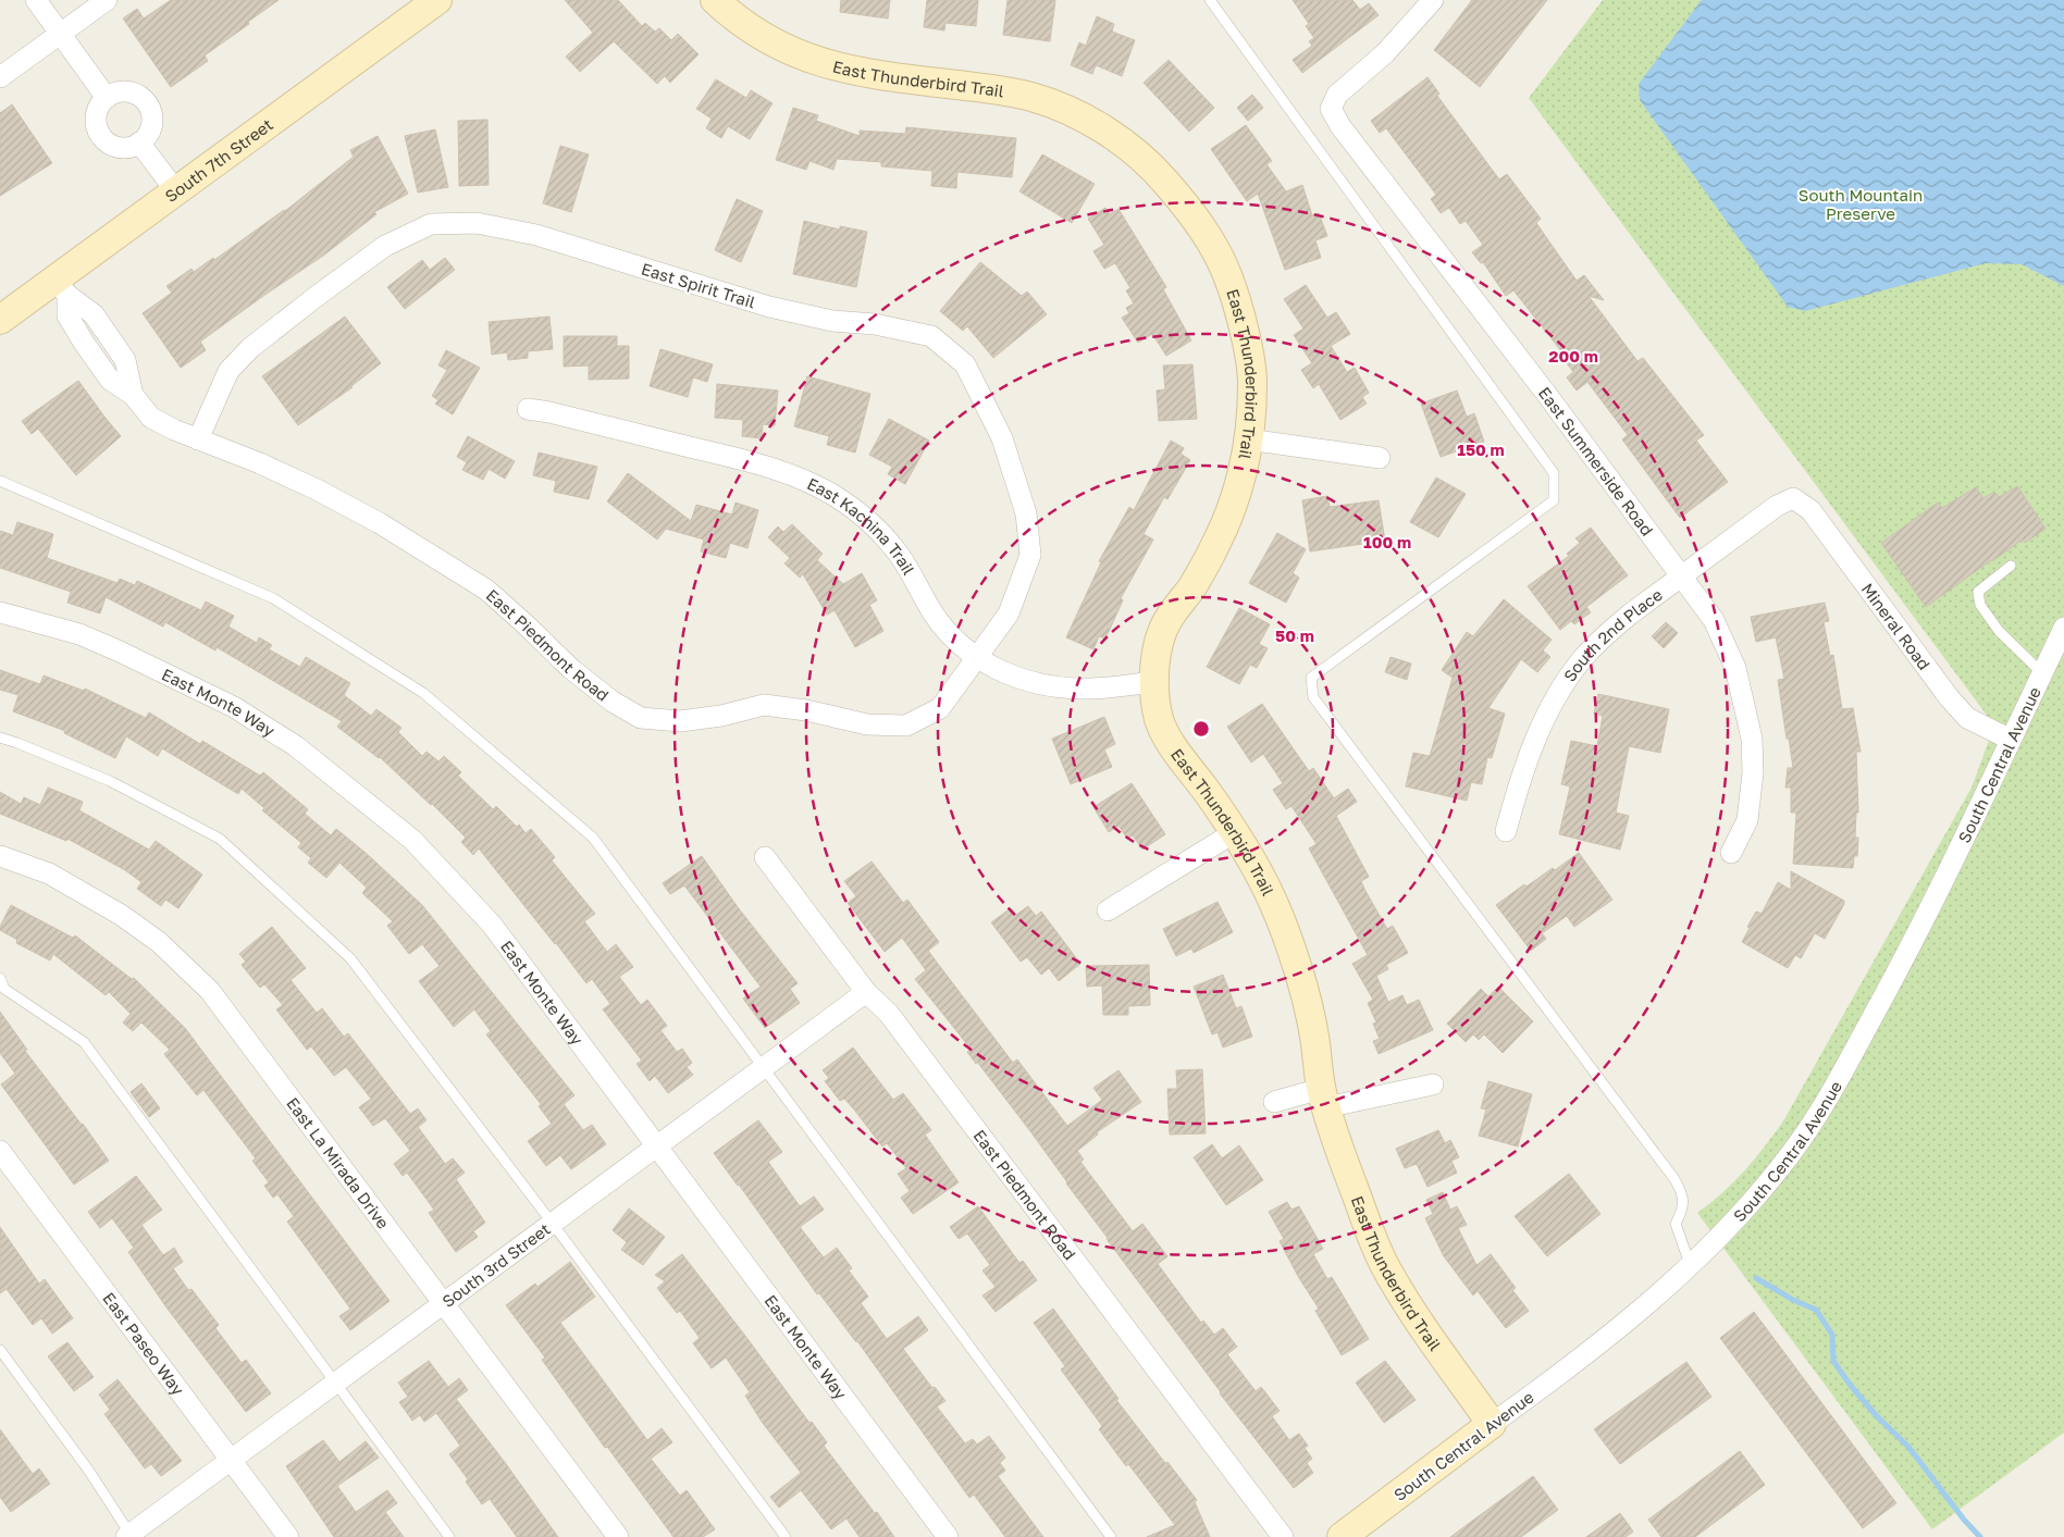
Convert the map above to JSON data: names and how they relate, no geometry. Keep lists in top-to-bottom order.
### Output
{
  "streets": {
    "street": [
      "East Thunderbird Trail",
      "South 7th Street",
      "East Spirit Trail",
      "East Summerside Road",
      "East Kachina Trail",
      "Mineral Road",
      "South 2nd Place",
      "East Piedmont Road",
      "East Monte Way",
      "South Central Avenue",
      "East La Mirada Drive",
      "South 3rd Street",
      "East Paseo Way"
    ]
  },
  "crossings": [
    ["East Thunderbird Trail", "East Kachina Trail"],
    ["East Thunderbird Trail", "South Central Avenue"],
    ["South 7th Street", "East Piedmont Road"],
    ["East Spirit Trail", "East Kachina Trail"],
    ["East Spirit Trail", "East Piedmont Road"],
    ["East Summerside Road", "South 2nd Place"],
    ["East Kachina Trail", "East Piedmont Road"],
    ["Mineral Road", "South 2nd Place"],
    ["Mineral Road", "South Central Avenue"],
    ["East Piedmont Road", "South 3rd Street"],
    ["East Monte Way", "South 3rd Street"],
    ["East La Mirada Drive", "South 3rd Street"],
    ["South 3rd Street", "East Paseo Way"]
  ],
  "parks": ["South Mountain Preserve"],
  "rings": [
    "200 m",
    "150 m",
    "100 m",
    "50 m"
  ]
}
